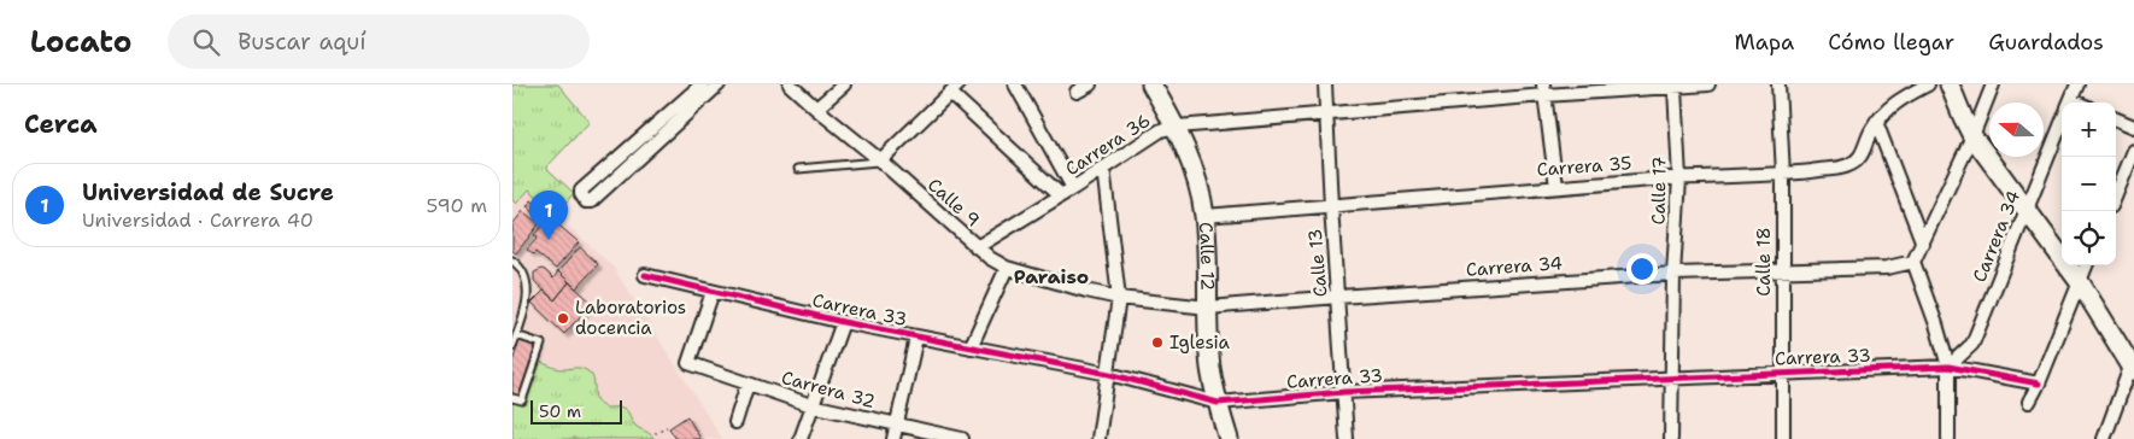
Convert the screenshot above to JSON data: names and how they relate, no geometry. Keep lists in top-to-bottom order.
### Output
{
  "streets": {
    "street": [
      "Carrera 36",
      "Carrera 35",
      "Calle 17",
      "Calle 9",
      "Carrera 34",
      "Calle 12",
      "Calle 18",
      "Calle 13",
      "Carrera 33",
      "Carrera 32"
    ]
  },
  "crossings": [
    ["Carrera 36", "Calle 17"],
    ["Carrera 36", "Calle 9"],
    ["Carrera 36", "Calle 12"],
    ["Carrera 36", "Calle 13"],
    ["Carrera 35", "Calle 17"],
    ["Carrera 35", "Calle 12"],
    ["Carrera 35", "Calle 18"],
    ["Carrera 35", "Calle 13"],
    ["Calle 17", "Carrera 34"],
    ["Calle 17", "Carrera 33"],
    ["Calle 9", "Carrera 34"],
    ["Carrera 34", "Calle 12"],
    ["Carrera 34", "Calle 18"],
    ["Carrera 34", "Calle 13"],
    ["Carrera 34", "Carrera 33"],
    ["Calle 12", "Carrera 33"],
    ["Calle 18", "Carrera 33"],
    ["Calle 13", "Carrera 33"],
    ["Carrera 33", "Carrera 32"]
  ],
  "districts": ["Paraiso"],
  "places": ["Laboratorios docencia", "Iglesia"],
  "scale_bar": "50 m",
  "north": "left",
  "page": {
    "header": "Locato",
    "search": "Buscar aquí",
    "nav": ["Mapa", "Cómo llegar", "Guardados"],
    "heading": "Cerca",
    "map_buttons": ["+", "−"],
    "list": [
      {
        "mark": "1",
        "name": "Universidad de Sucre",
        "note": "Universidad · Carrera 40",
        "value": "590 m"
      }
    ],
    "pins": "1",
    "scale": "50 m"
  }
}
